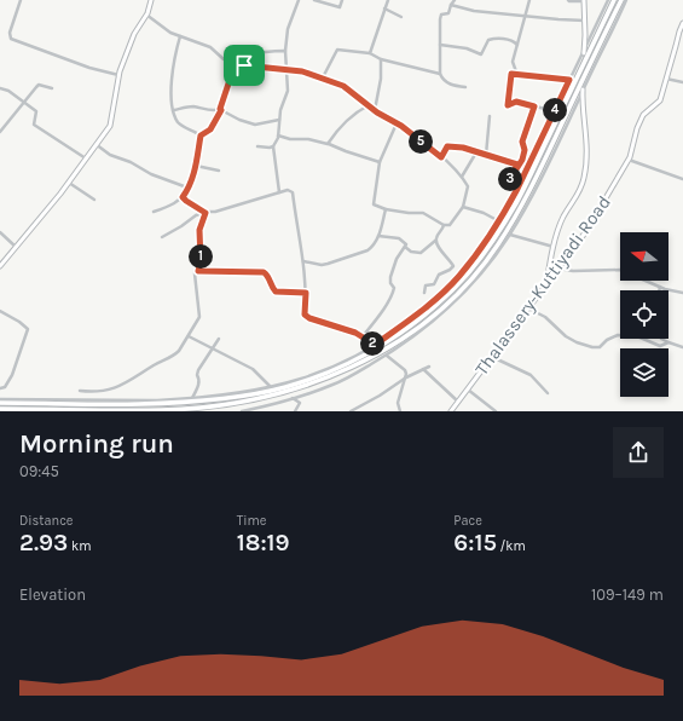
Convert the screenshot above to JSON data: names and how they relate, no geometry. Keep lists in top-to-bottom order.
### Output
{
  "streets": {
    "main road": ["Thalassery-Kuttiyadi Road"]
  },
  "north": "left",
  "page": {
    "pins": [
      "4",
      "5",
      "3",
      "1",
      "2"
    ],
    "heading": ["Morning run", "09:45"],
    "stats": [
      ["Distance", "2.93 km"],
      ["Time", "18:19"],
      ["Pace", "6:15 /km"]
    ],
    "chart": ["Elevation", "109–149 m"]
  }
}
